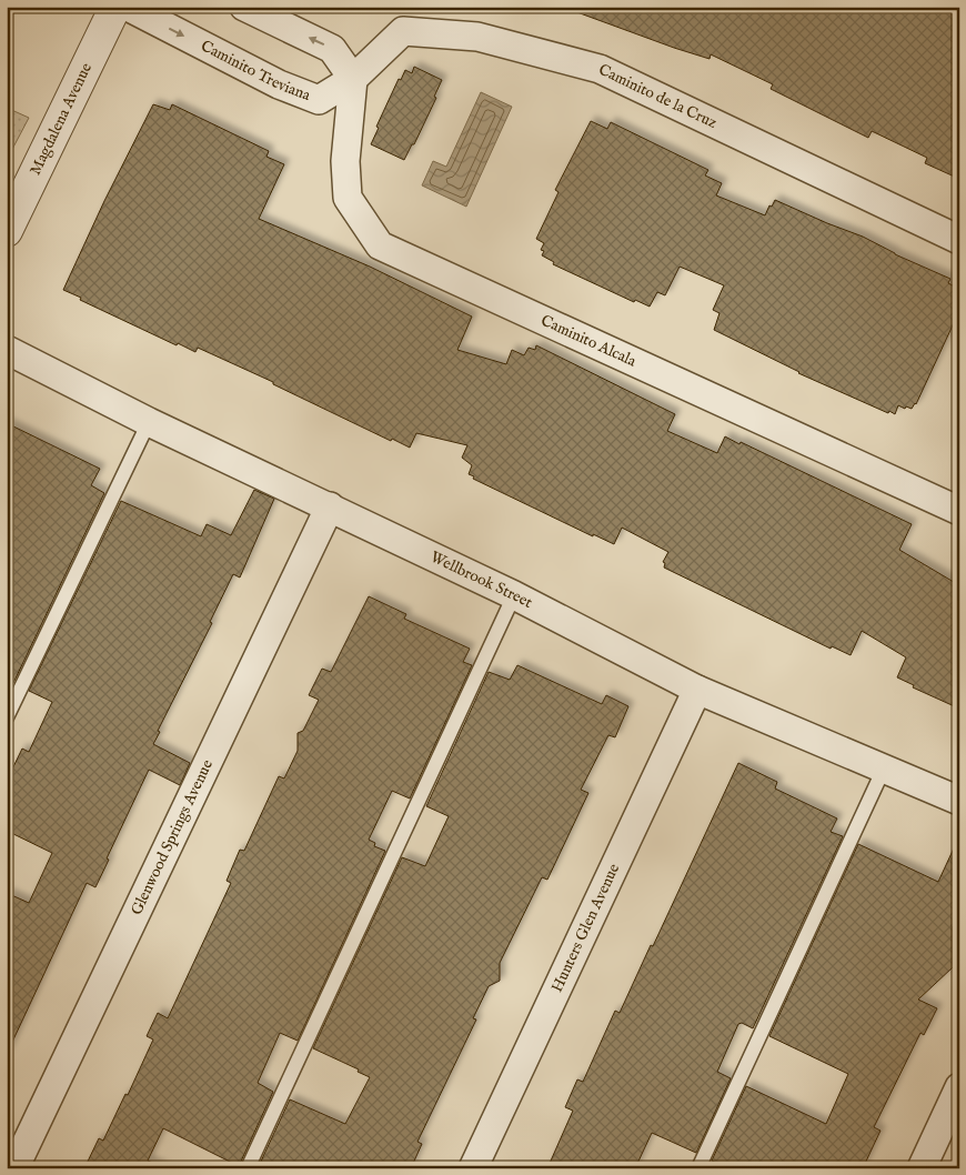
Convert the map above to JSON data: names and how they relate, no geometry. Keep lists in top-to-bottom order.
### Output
{
  "streets": {
    "street": [
      "Caminito Treviana",
      "Caminito de la Cruz",
      "Magdalena Avenue",
      "Caminito Alcala",
      "Wellbrook Street",
      "Glenwood Springs Avenue",
      "Hunters Glen Avenue"
    ]
  },
  "crossings": [
    ["Caminito Treviana", "Caminito de la Cruz"],
    ["Caminito Treviana", "Caminito Alcala"],
    ["Caminito de la Cruz", "Caminito Alcala"],
    ["Wellbrook Street", "Glenwood Springs Avenue"],
    ["Wellbrook Street", "Hunters Glen Avenue"]
  ]
}
